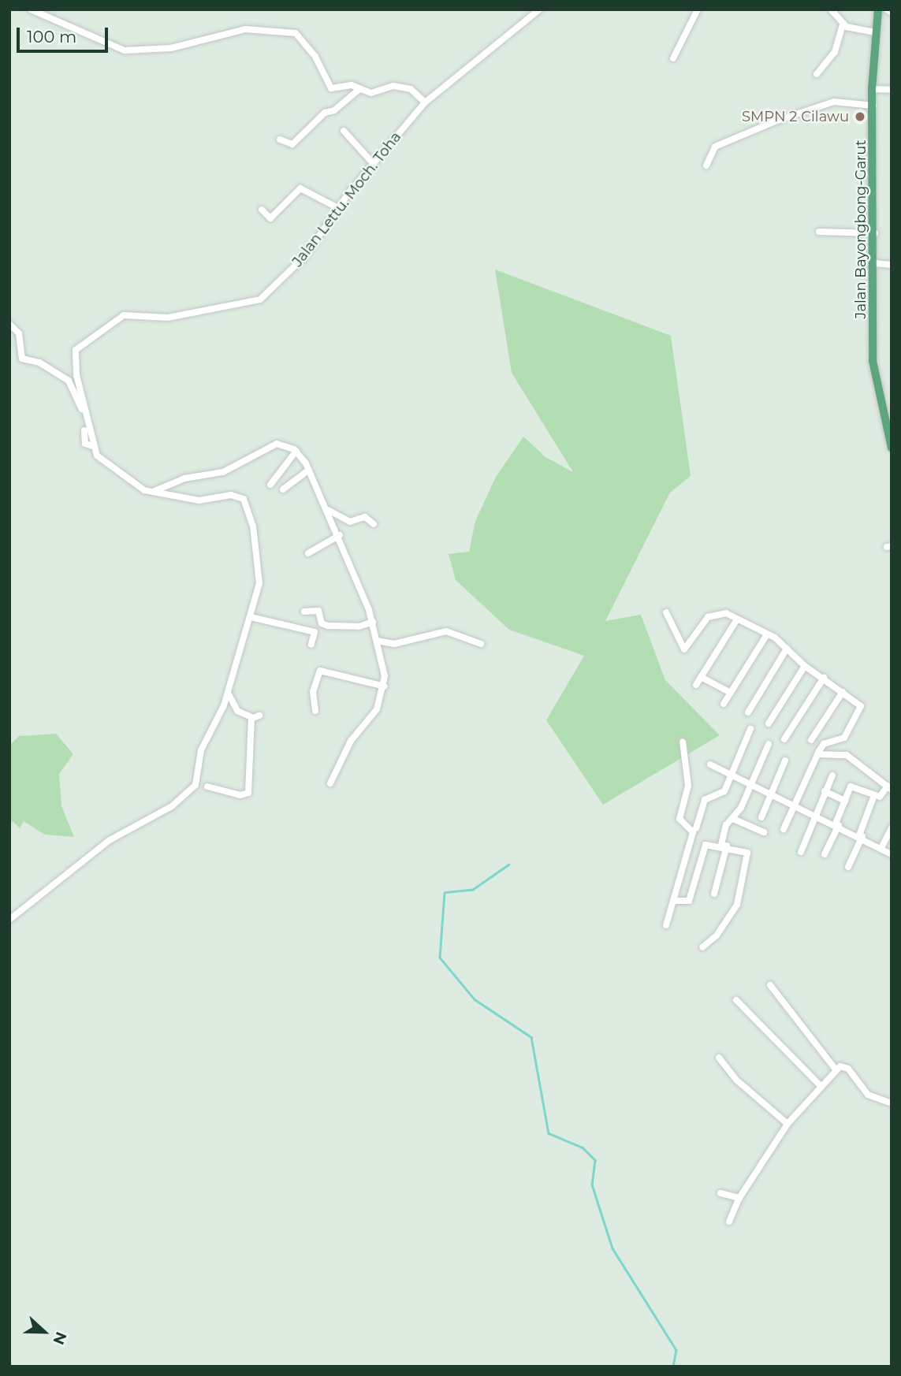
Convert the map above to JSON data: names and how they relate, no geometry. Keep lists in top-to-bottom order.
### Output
{
  "streets": {
    "main road": ["Jalan Bayongbong-Garut"],
    "street": ["Jalan Lettu. Moch. Toha"]
  },
  "places": ["SMPN 2 Cilawu"],
  "scale_bar": "100 m",
  "north": "right"
}
